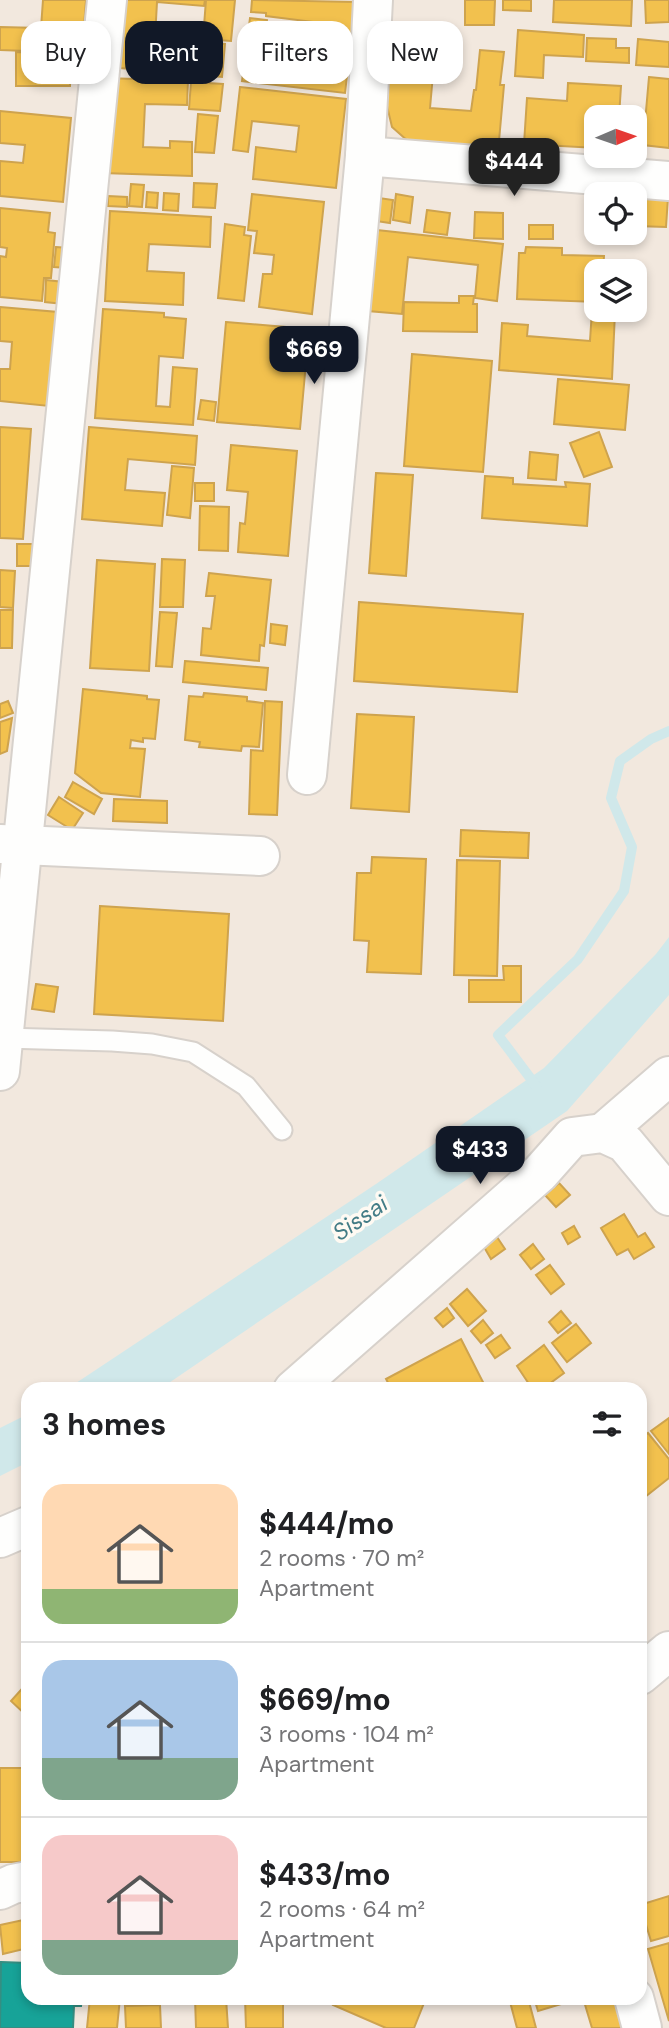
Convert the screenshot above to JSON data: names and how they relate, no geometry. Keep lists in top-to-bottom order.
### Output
{
  "water": ["Sissai"],
  "north": "right",
  "page": {
    "chip": [
      "Buy",
      "Rent",
      "Filters",
      "New"
    ],
    "price": ["$444", "$669", "$433"],
    "heading": "3 homes",
    "list": [
      {
        "name": "$444/mo",
        "note": "2 rooms · 70 m² · Apartment"
      },
      {
        "name": "$669/mo",
        "note": "3 rooms · 104 m² · Apartment"
      },
      {
        "name": "$433/mo",
        "note": "2 rooms · 64 m² · Apartment"
      }
    ]
  }
}
